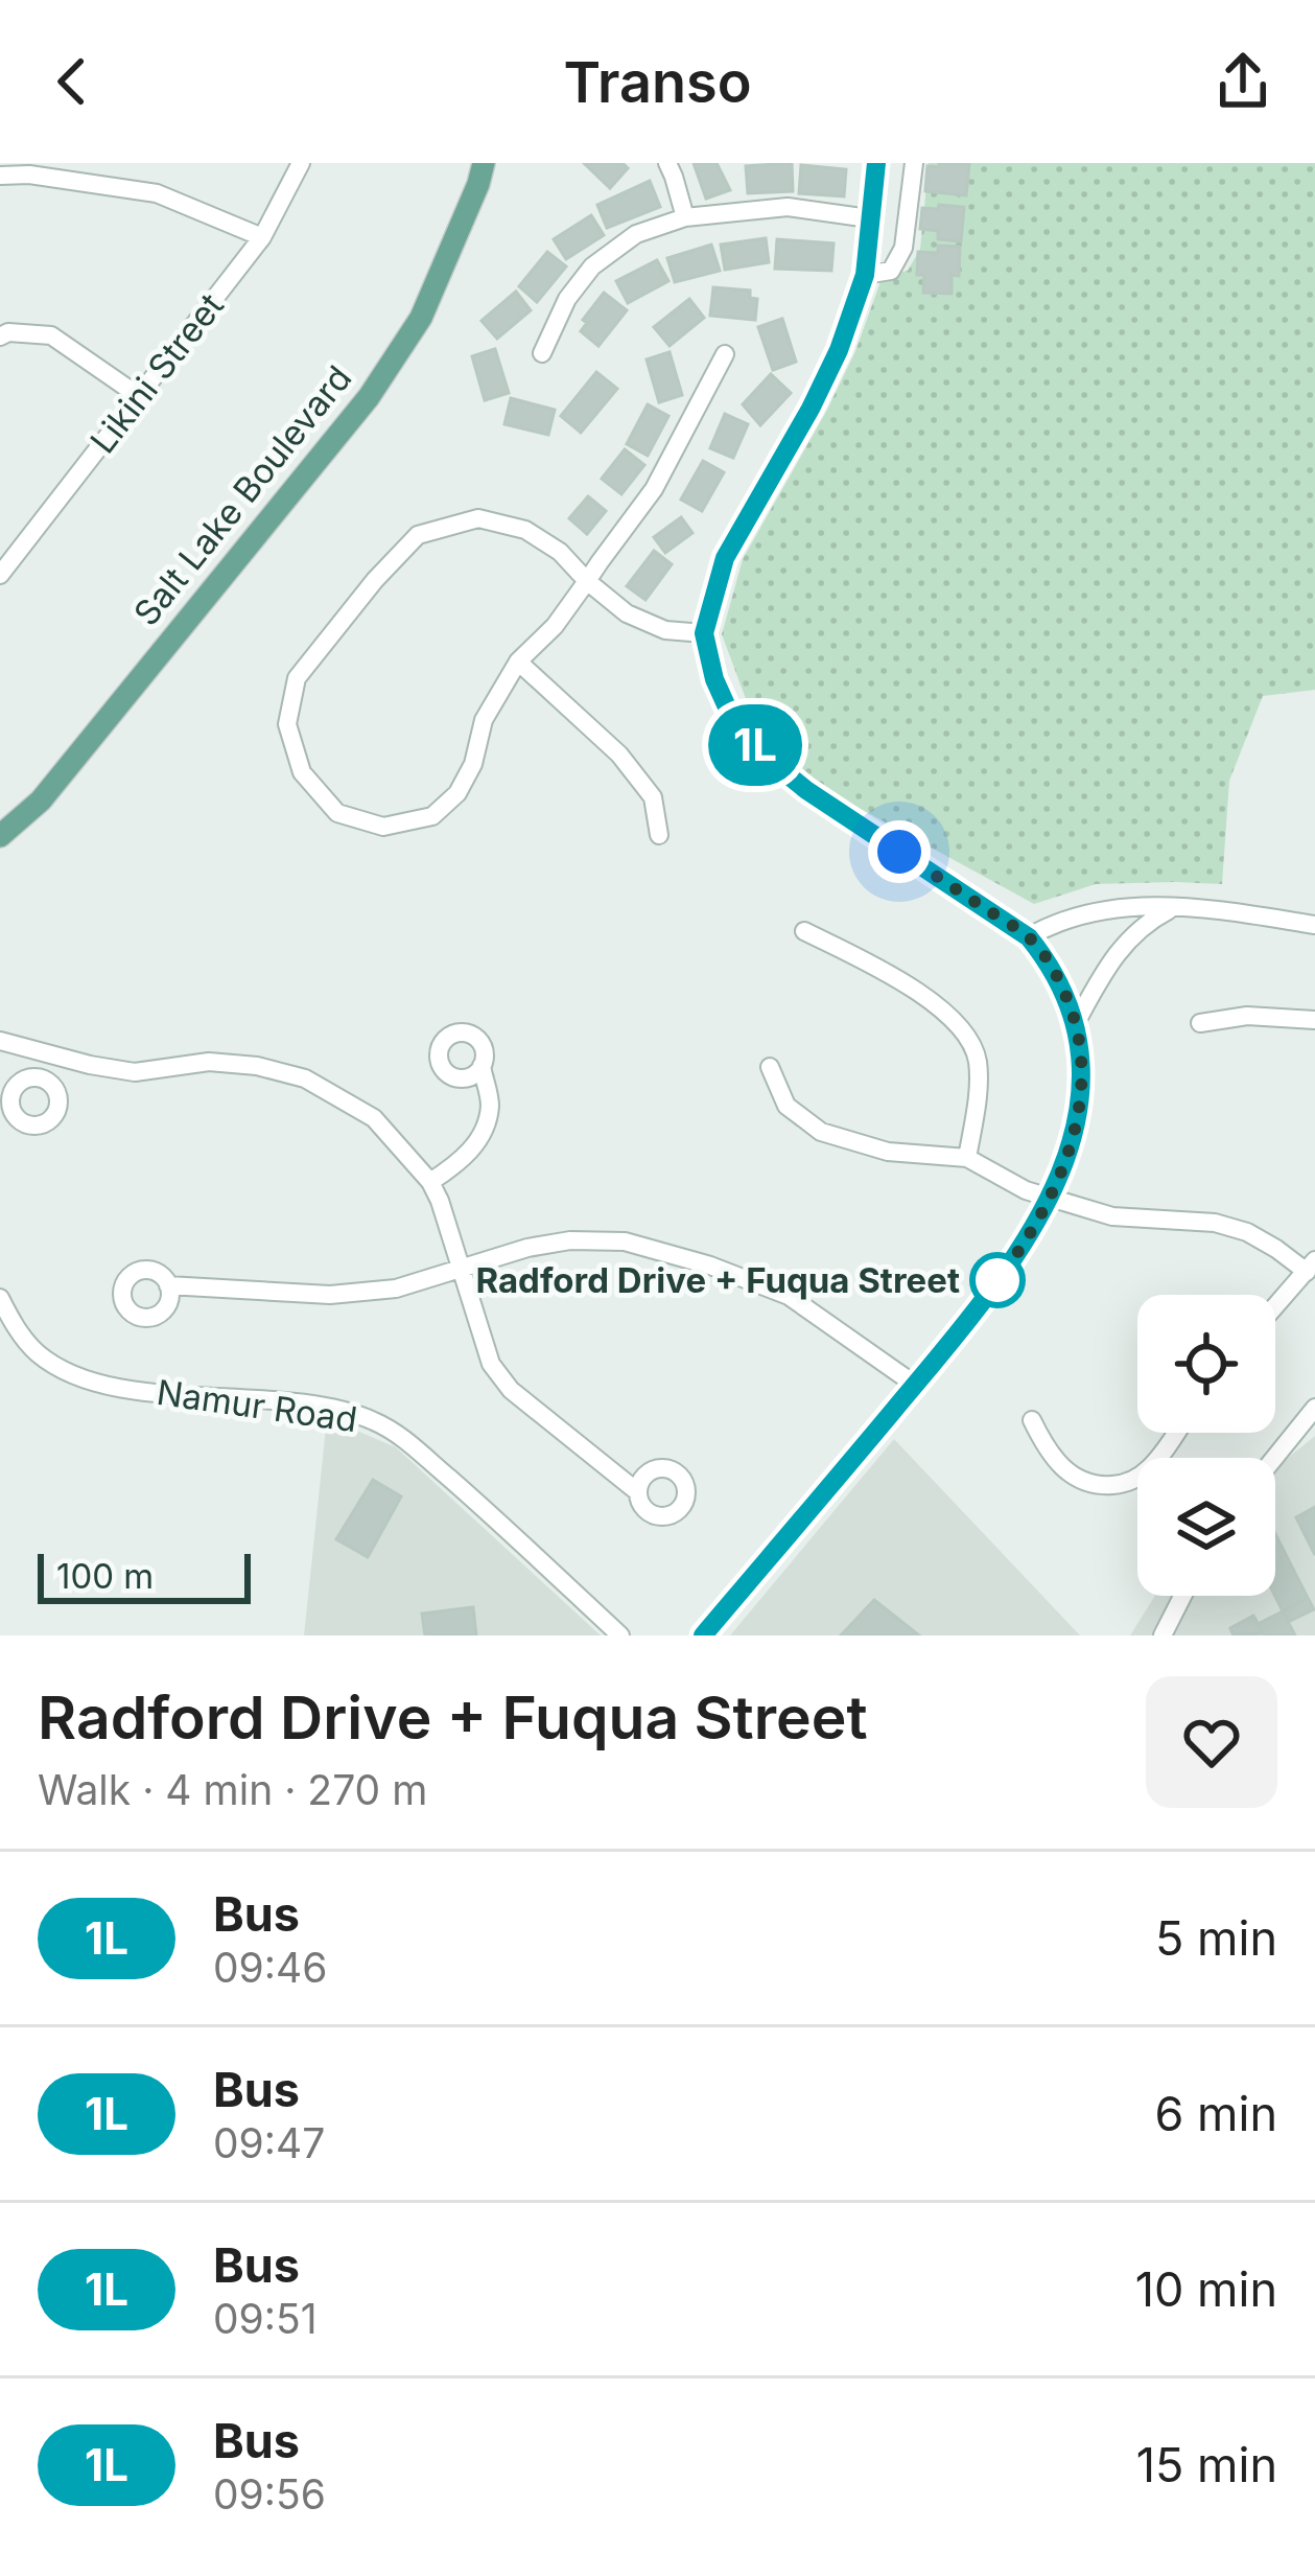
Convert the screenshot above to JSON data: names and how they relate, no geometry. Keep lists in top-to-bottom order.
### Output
{
  "streets": {
    "main road": ["Salt Lake Boulevard"],
    "street": ["Likini Street", "Namur Road"]
  },
  "places": ["Radford Drive + Fuqua Street"],
  "lines": ["bus line 1L"],
  "scale_bar": "100 m",
  "page": {
    "header": "Transo",
    "on_map": "1L",
    "scale": "100 m",
    "heading": ["Radford Drive + Fuqua Street", "Walk · 4 min · 270 m"],
    "list": [
      {
        "mark": "1L",
        "name": "Bus",
        "note": "09:46",
        "value": "5 min"
      },
      {
        "mark": "1L",
        "name": "Bus",
        "note": "09:47",
        "value": "6 min"
      },
      {
        "mark": "1L",
        "name": "Bus",
        "note": "09:51",
        "value": "10 min"
      },
      {
        "mark": "1L",
        "name": "Bus",
        "note": "09:56",
        "value": "15 min"
      }
    ]
  }
}
